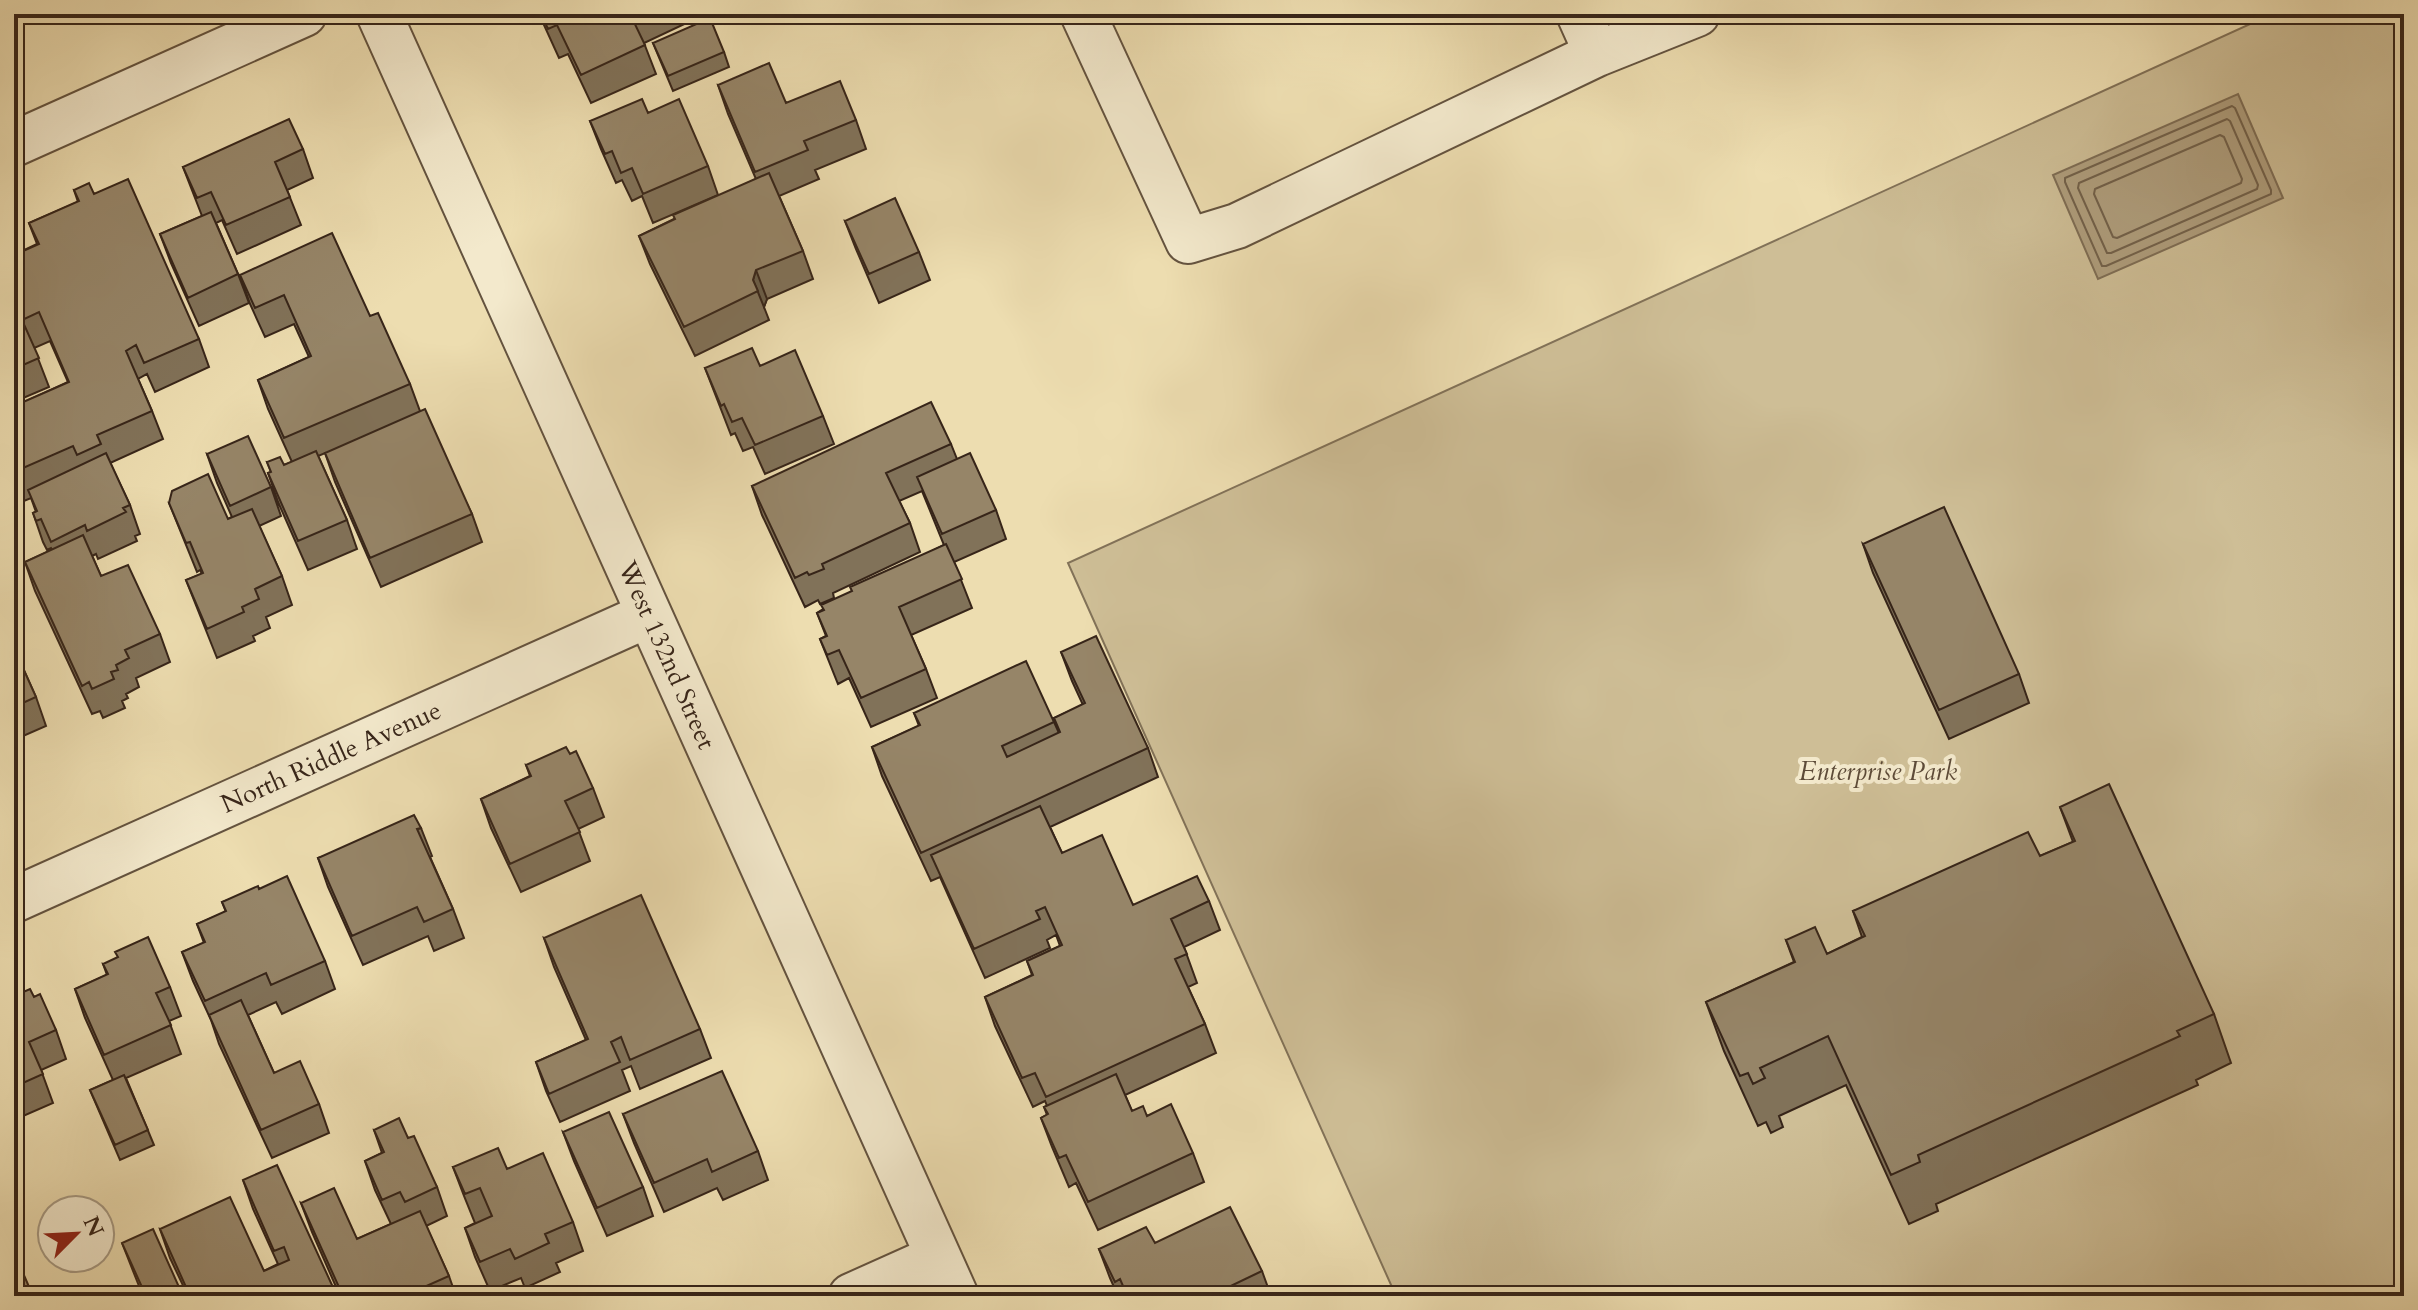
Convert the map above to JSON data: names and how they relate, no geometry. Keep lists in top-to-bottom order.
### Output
{
  "streets": {
    "street": ["West 132nd Street", "North Riddle Avenue"]
  },
  "crossings": [
    ["West 132nd Street", "North Riddle Avenue"]
  ],
  "parks": ["Enterprise Park"],
  "north": "top right"
}
